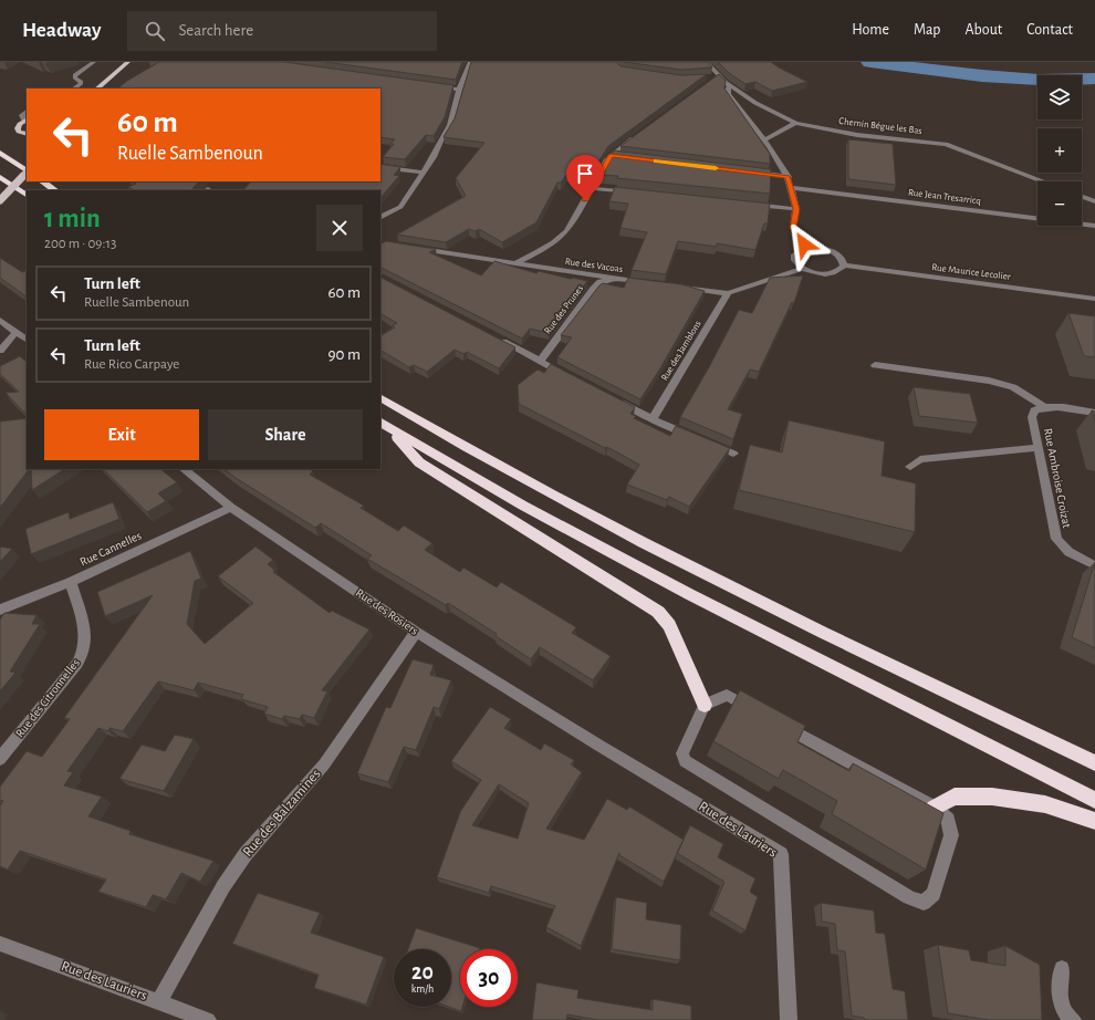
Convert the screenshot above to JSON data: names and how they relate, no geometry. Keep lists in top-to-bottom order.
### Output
{
  "streets": {
    "street": [
      "Chemin Bégue les Bas",
      "Rue Jean Tresarricq",
      "Rue des Vacoas",
      "Rue Maurice Lecolier",
      "Rue des Prunes",
      "Rue des Jamblons",
      "Rue Ambroise Croizat",
      "Rue Cannelles",
      "Rue des Rosiers",
      "Rue des Citronnelles",
      "Rue des Balzamines",
      "Rue des Lauriers"
    ]
  },
  "crossings": [
    ["Rue des Vacoas", "Rue des Prunes"],
    ["Rue Cannelles", "Rue des Rosiers"],
    ["Rue Cannelles", "Rue des Citronnelles"],
    ["Rue des Rosiers", "Rue des Balzamines"],
    ["Rue des Rosiers", "Rue des Lauriers"],
    ["Rue des Balzamines", "Rue des Lauriers"]
  ],
  "page": {
    "header": "Headway",
    "search": "Search here",
    "nav": [
      "Home",
      "Map",
      "About",
      "Contact"
    ],
    "map_buttons": ["+", "−"],
    "turn": ["60 m", "Ruelle Sambenoun"],
    "heading": ["1 min", "200 m · 09:13"],
    "list": [
      {
        "name": "Turn left",
        "note": "Ruelle Sambenoun",
        "value": "60 m"
      },
      {
        "name": "Turn left",
        "note": "Rue Rico Carpaye",
        "value": "90 m"
      }
    ],
    "buttons": ["Exit", "Share"],
    "speed": "20 km/h",
    "limit": "30"
  }
}
